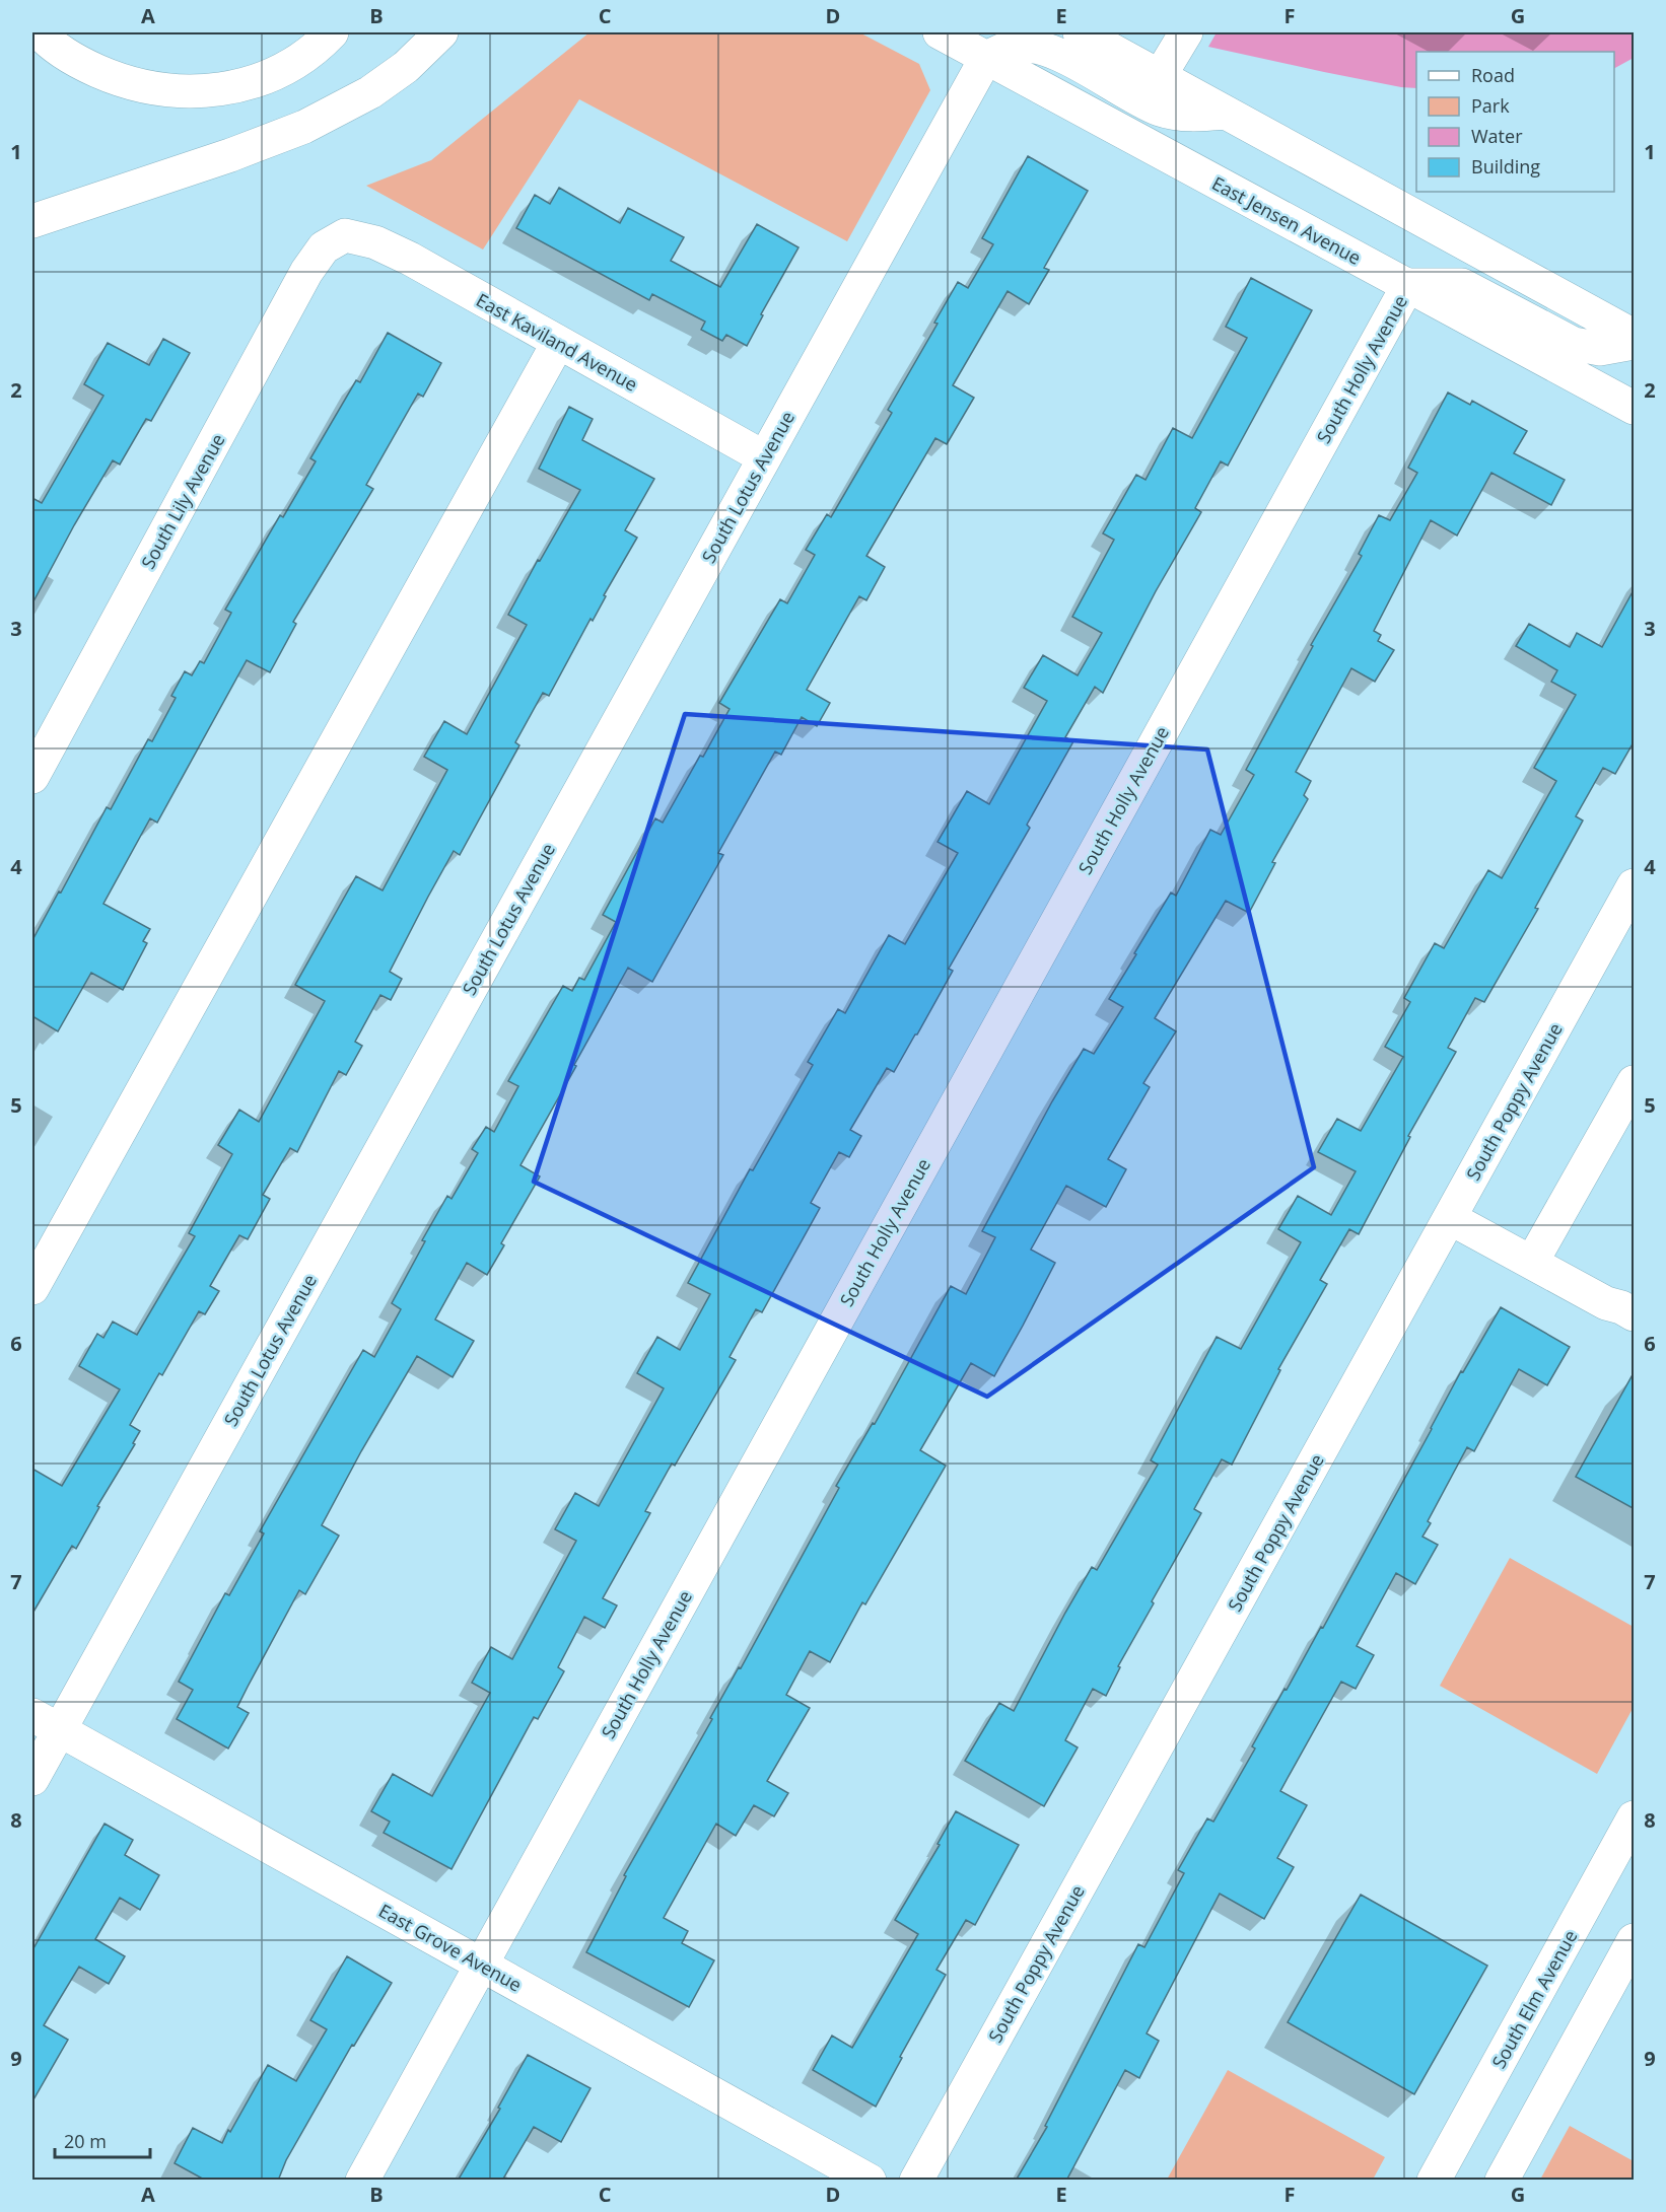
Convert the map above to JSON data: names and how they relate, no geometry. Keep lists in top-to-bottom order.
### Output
{
  "streets": {
    "main road": [
      "East Jensen Avenue",
      "East Kaviland Avenue",
      "South Holly Avenue",
      "South Lotus Avenue",
      "South Lily Avenue",
      "South Poppy Avenue",
      "East Grove Avenue",
      "South Elm Avenue"
    ]
  },
  "crossings": [
    ["East Jensen Avenue", "South Holly Avenue"],
    ["East Jensen Avenue", "South Lotus Avenue"],
    ["East Kaviland Avenue", "South Lotus Avenue"],
    ["East Kaviland Avenue", "South Lily Avenue"],
    ["South Holly Avenue", "East Grove Avenue"],
    ["South Lotus Avenue", "East Grove Avenue"]
  ],
  "legend": [
    "Road",
    "Park",
    "Water",
    "Building"
  ],
  "scale_bar": "20 m",
  "grid": {
    "columns": [
      "A",
      "B",
      "C",
      "D",
      "E",
      "F",
      "G"
    ],
    "rows": [
      "1",
      "2",
      "3",
      "4",
      "5",
      "6",
      "7",
      "8",
      "9"
    ]
  }
}
